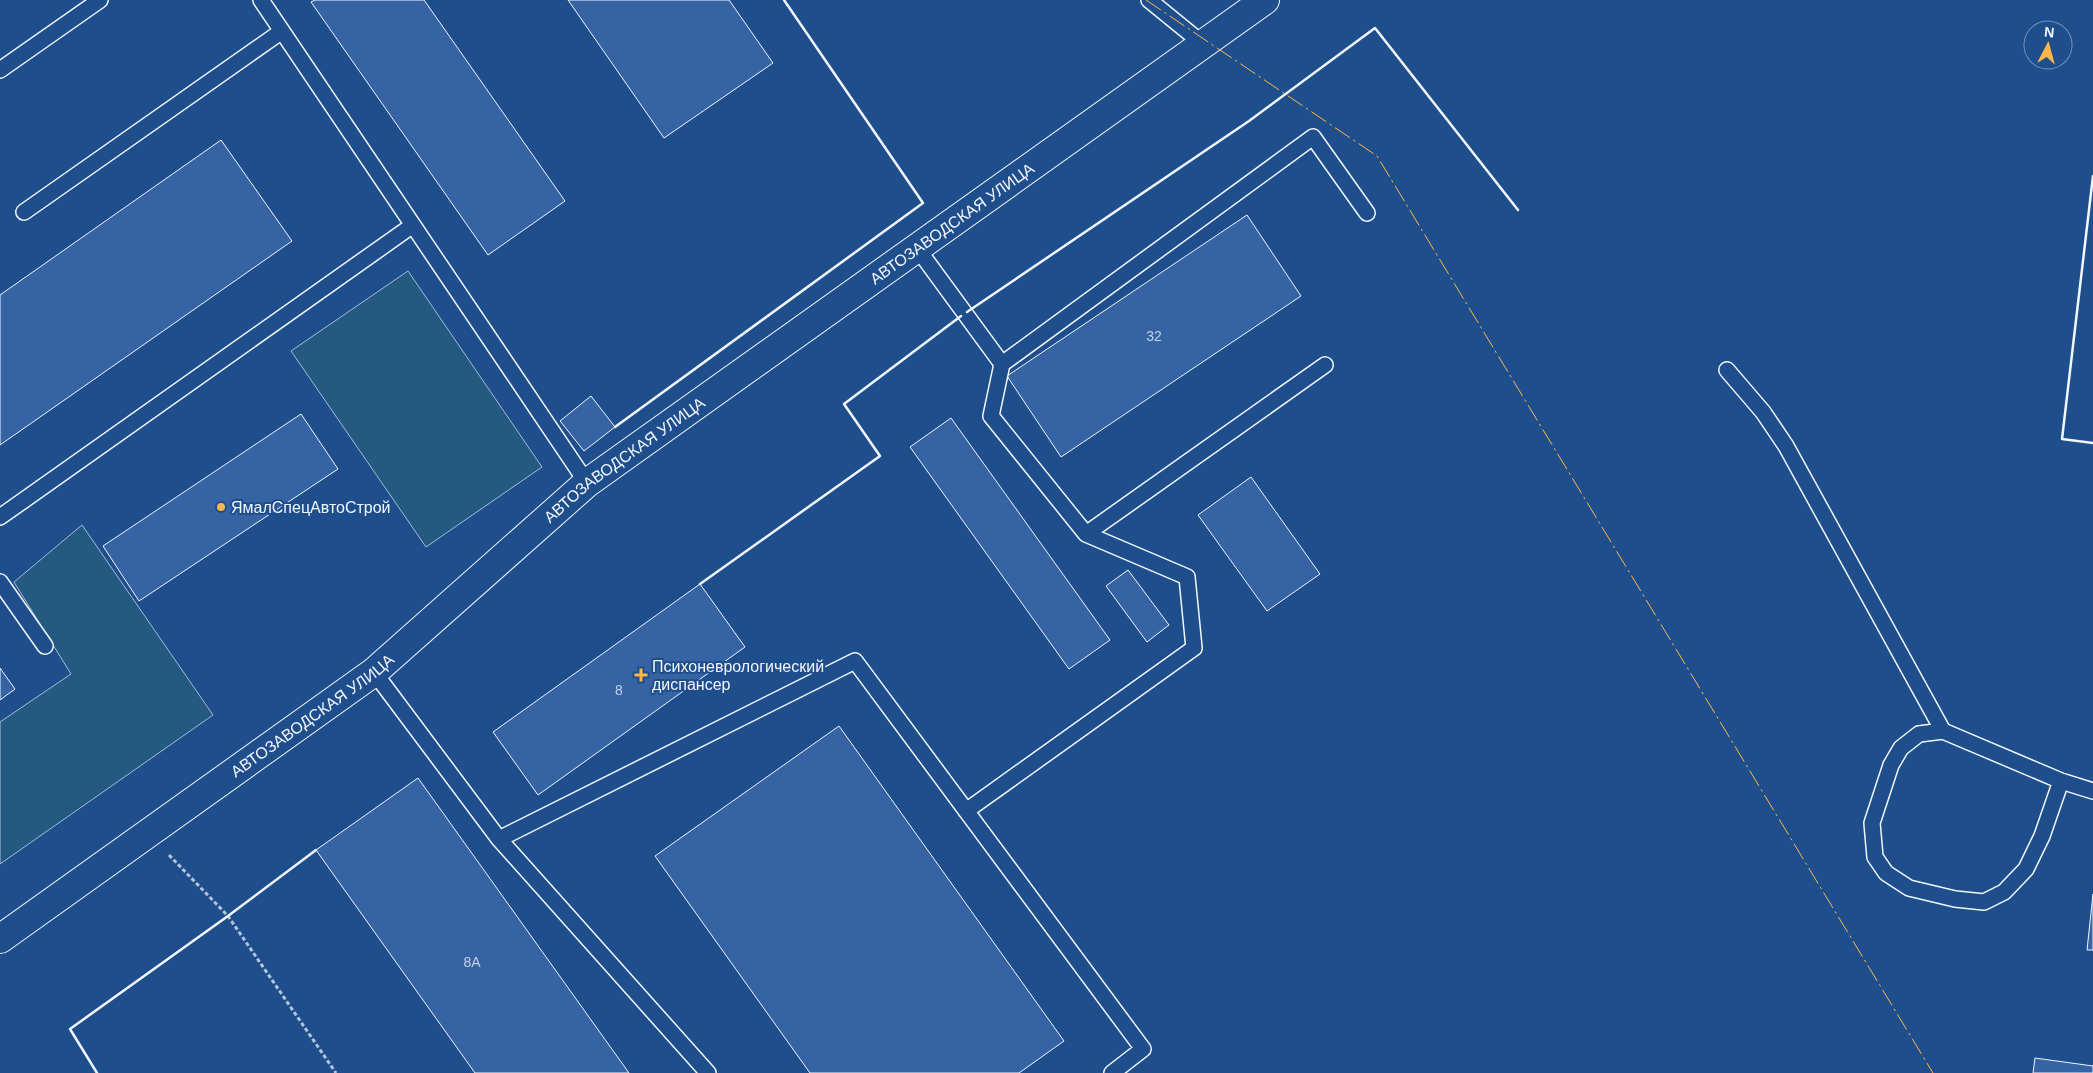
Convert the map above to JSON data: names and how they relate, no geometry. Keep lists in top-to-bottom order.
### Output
{
  "streets": {
    "main road": ["АВТОЗАВОДСКАЯ УЛИЦА"]
  },
  "places": {
    "other": ["ЯмалСпецАвтоСтрой"],
    "health": ["Психоневрологический диспансер"]
  },
  "house_numbers": ["32", "8", "8А"],
  "north": "top"
}
